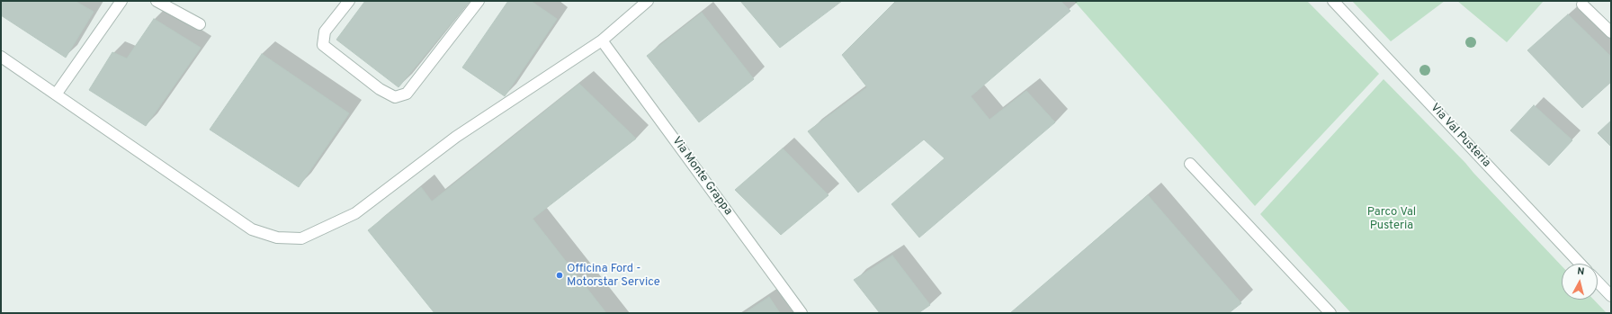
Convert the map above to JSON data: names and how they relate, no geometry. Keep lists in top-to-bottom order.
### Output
{
  "streets": {
    "street": ["Via Val Pusteria", "Via Monte Grappa"]
  },
  "parks": ["Parco Val Pusteria"],
  "places": ["Officina Ford - Motorstar Service"],
  "north": "top"
}
